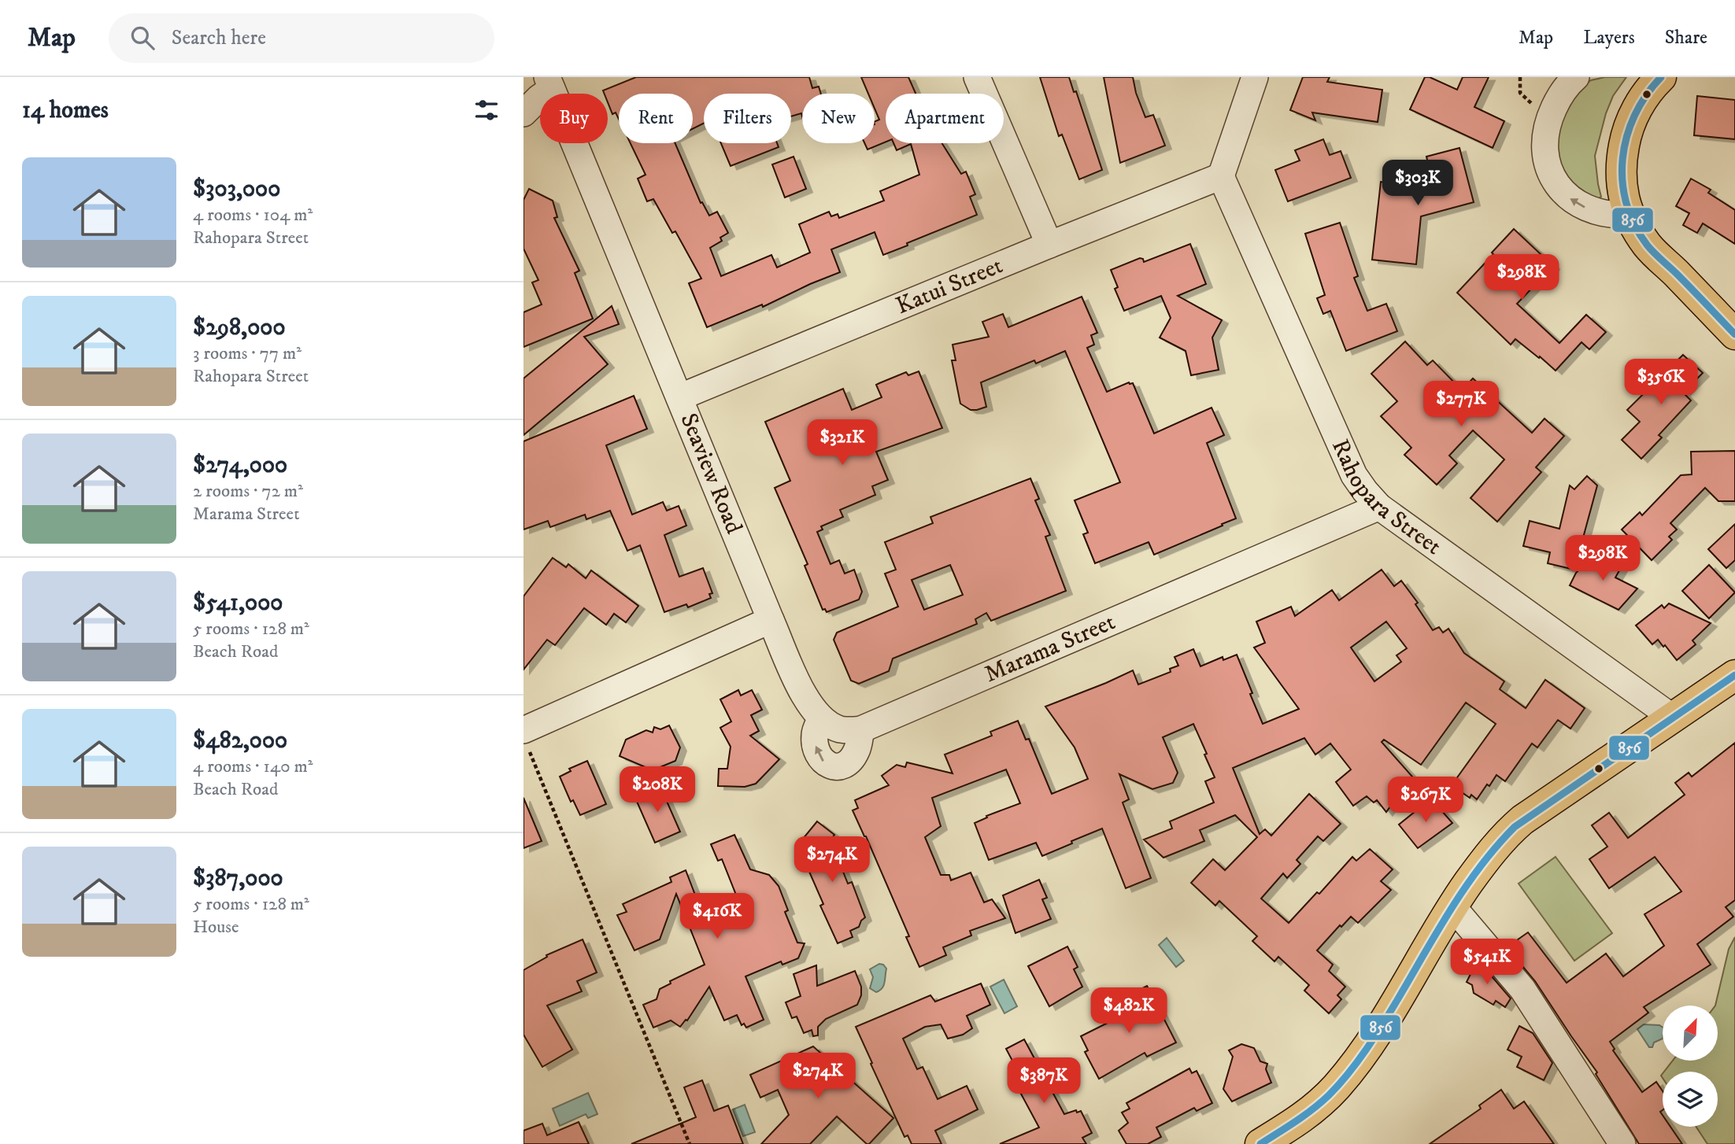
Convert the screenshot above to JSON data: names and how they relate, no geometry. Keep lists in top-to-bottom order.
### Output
{
  "streets": {
    "street": [
      "Katui Street",
      "Seaview Road",
      "Rahopara Street",
      "Marama Street"
    ]
  },
  "crossings": [
    ["Katui Street", "Seaview Road"],
    ["Katui Street", "Rahopara Street"],
    ["Rahopara Street", "Marama Street"]
  ],
  "lines": ["transit line 856"],
  "north": "top right",
  "page": {
    "header": "Map",
    "search": "Search here",
    "nav": ["Map", "Layers", "Share"],
    "heading": "14 homes",
    "chip": [
      "Buy",
      "Rent",
      "Filters",
      "New",
      "Apartment"
    ],
    "list": [
      {
        "name": "$303,000",
        "note": "4 rooms · 104 m² · Rahopara Street"
      },
      {
        "name": "$298,000",
        "note": "3 rooms · 77 m² · Rahopara Street"
      },
      {
        "name": "$274,000",
        "note": "2 rooms · 72 m² · Marama Street"
      },
      {
        "name": "$541,000",
        "note": "5 rooms · 128 m² · Beach Road"
      },
      {
        "name": "$482,000",
        "note": "4 rooms · 140 m² · Beach Road"
      },
      {
        "name": "$387,000",
        "note": "5 rooms · 128 m² · House"
      }
    ],
    "price": [
      "$303K",
      "$298K",
      "$356K",
      "$277K",
      "$321K",
      "$298K",
      "$208K",
      "$267K",
      "$274K",
      "$416K",
      "$541K",
      "$482K",
      "$274K",
      "$387K"
    ]
  }
}
